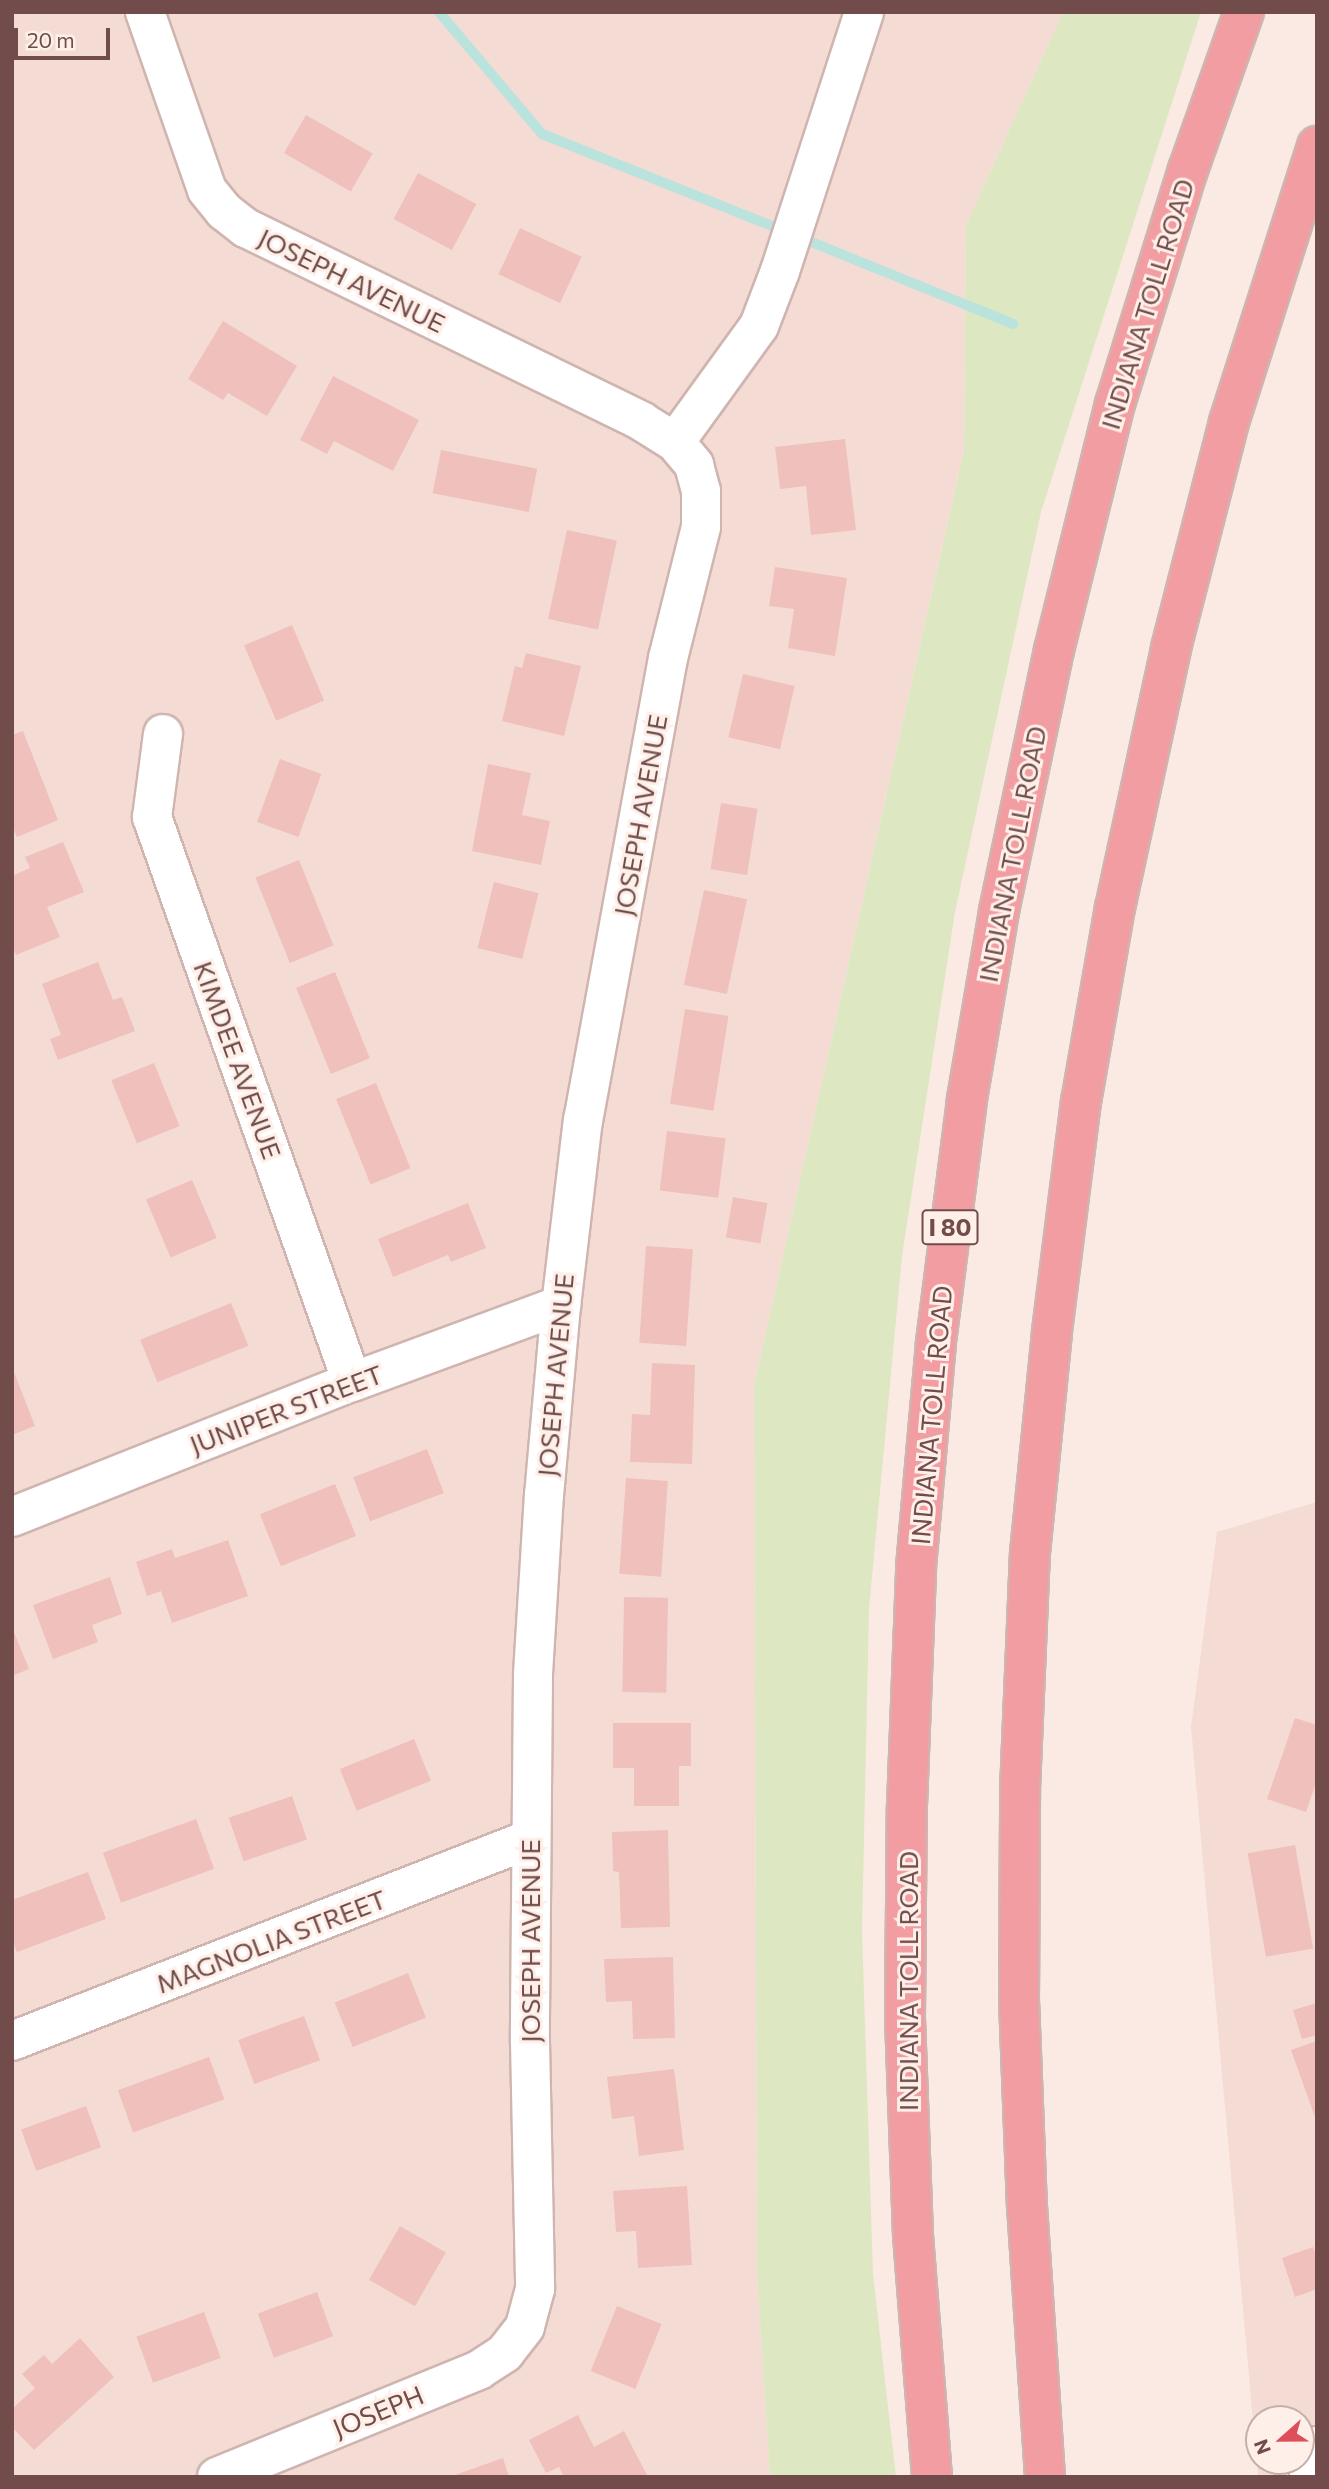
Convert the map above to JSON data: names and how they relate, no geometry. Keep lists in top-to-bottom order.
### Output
{
  "streets": {
    "highway": ["INDIANA TOLL ROAD", "I 80"],
    "street": [
      "JOSEPH AVENUE",
      "KIMDEE AVENUE",
      "JUNIPER STREET",
      "MAGNOLIA STREET",
      "JOSEPH"
    ]
  },
  "crossings": [
    ["JOSEPH AVENUE", "JUNIPER STREET"],
    ["JOSEPH AVENUE", "MAGNOLIA STREET"],
    ["JOSEPH AVENUE", "JOSEPH"],
    ["KIMDEE AVENUE", "JUNIPER STREET"]
  ],
  "scale_bar": "20 m",
  "north": "left"
}
